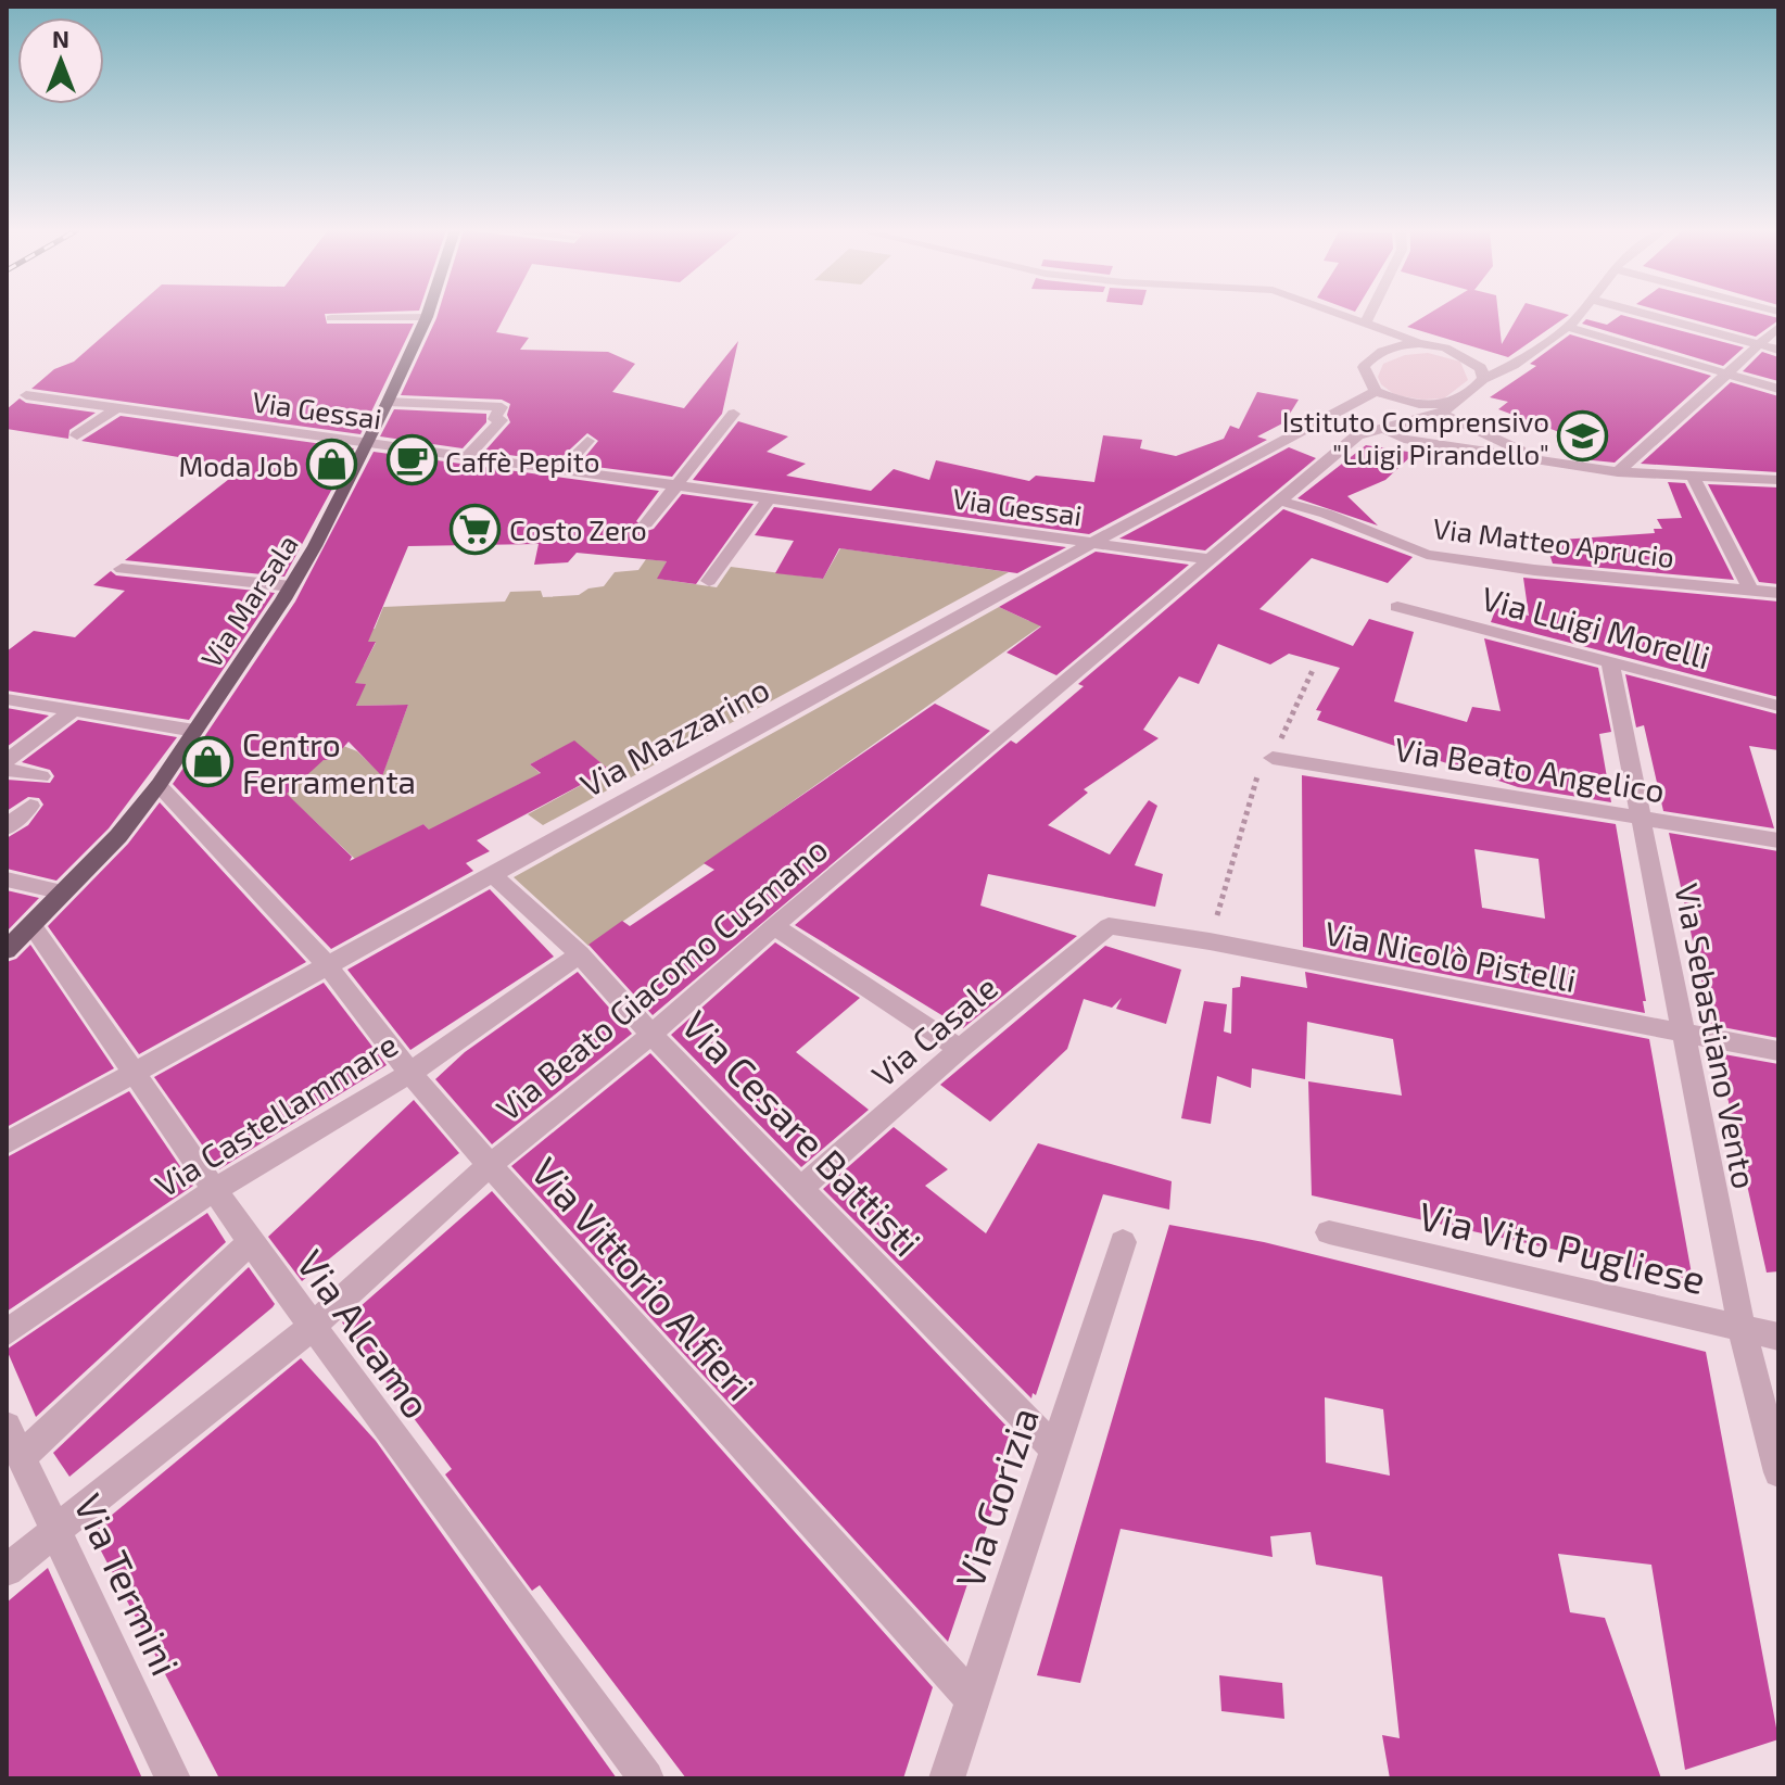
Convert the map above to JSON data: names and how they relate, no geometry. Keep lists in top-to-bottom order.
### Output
{
  "streets": {
    "main road": ["Via Marsala"],
    "street": [
      "Via Gessai",
      "Via Matteo Aprucio",
      "Via Luigi Morelli",
      "Via Mazzarino",
      "Via Beato Angelico",
      "Via Nicolò Pistelli",
      "Via Beato Giacomo Cusmano",
      "Via Casale",
      "Via Sebastiano Vento",
      "Via Castellammare",
      "Via Cesare Battisti",
      "Via Vito Pugliese",
      "Via Vittorio Alfieri",
      "Via Alcamo",
      "Via Gorizia",
      "Via Termini"
    ]
  },
  "crossings": [
    ["Via Gessai", "Via Marsala"],
    ["Via Gessai", "Via Mazzarino"],
    ["Via Gessai", "Via Beato Giacomo Cusmano"],
    ["Via Matteo Aprucio", "Via Beato Giacomo Cusmano"],
    ["Via Marsala", "Via Vittorio Alfieri"],
    ["Via Marsala", "Via Alcamo"],
    ["Via Luigi Morelli", "Via Sebastiano Vento"],
    ["Via Mazzarino", "Via Cesare Battisti"],
    ["Via Mazzarino", "Via Vittorio Alfieri"],
    ["Via Mazzarino", "Via Alcamo"],
    ["Via Beato Angelico", "Via Sebastiano Vento"],
    ["Via Nicolò Pistelli", "Via Casale"],
    ["Via Nicolò Pistelli", "Via Sebastiano Vento"],
    ["Via Beato Giacomo Cusmano", "Via Cesare Battisti"],
    ["Via Beato Giacomo Cusmano", "Via Vittorio Alfieri"],
    ["Via Beato Giacomo Cusmano", "Via Alcamo"],
    ["Via Beato Giacomo Cusmano", "Via Termini"],
    ["Via Casale", "Via Cesare Battisti"],
    ["Via Sebastiano Vento", "Via Vito Pugliese"],
    ["Via Castellammare", "Via Cesare Battisti"],
    ["Via Castellammare", "Via Vittorio Alfieri"],
    ["Via Castellammare", "Via Alcamo"],
    ["Via Cesare Battisti", "Via Gorizia"],
    ["Via Vittorio Alfieri", "Via Gorizia"]
  ],
  "places": {
    "school or university": ["Istituto Comprensivo \"Luigi Pirandello\""],
    "cafe": ["Caffè Pepito"],
    "shop": ["Moda Job", "Centro Ferramenta"],
    "supermarket": ["Costo Zero"]
  },
  "north": "top"
}
